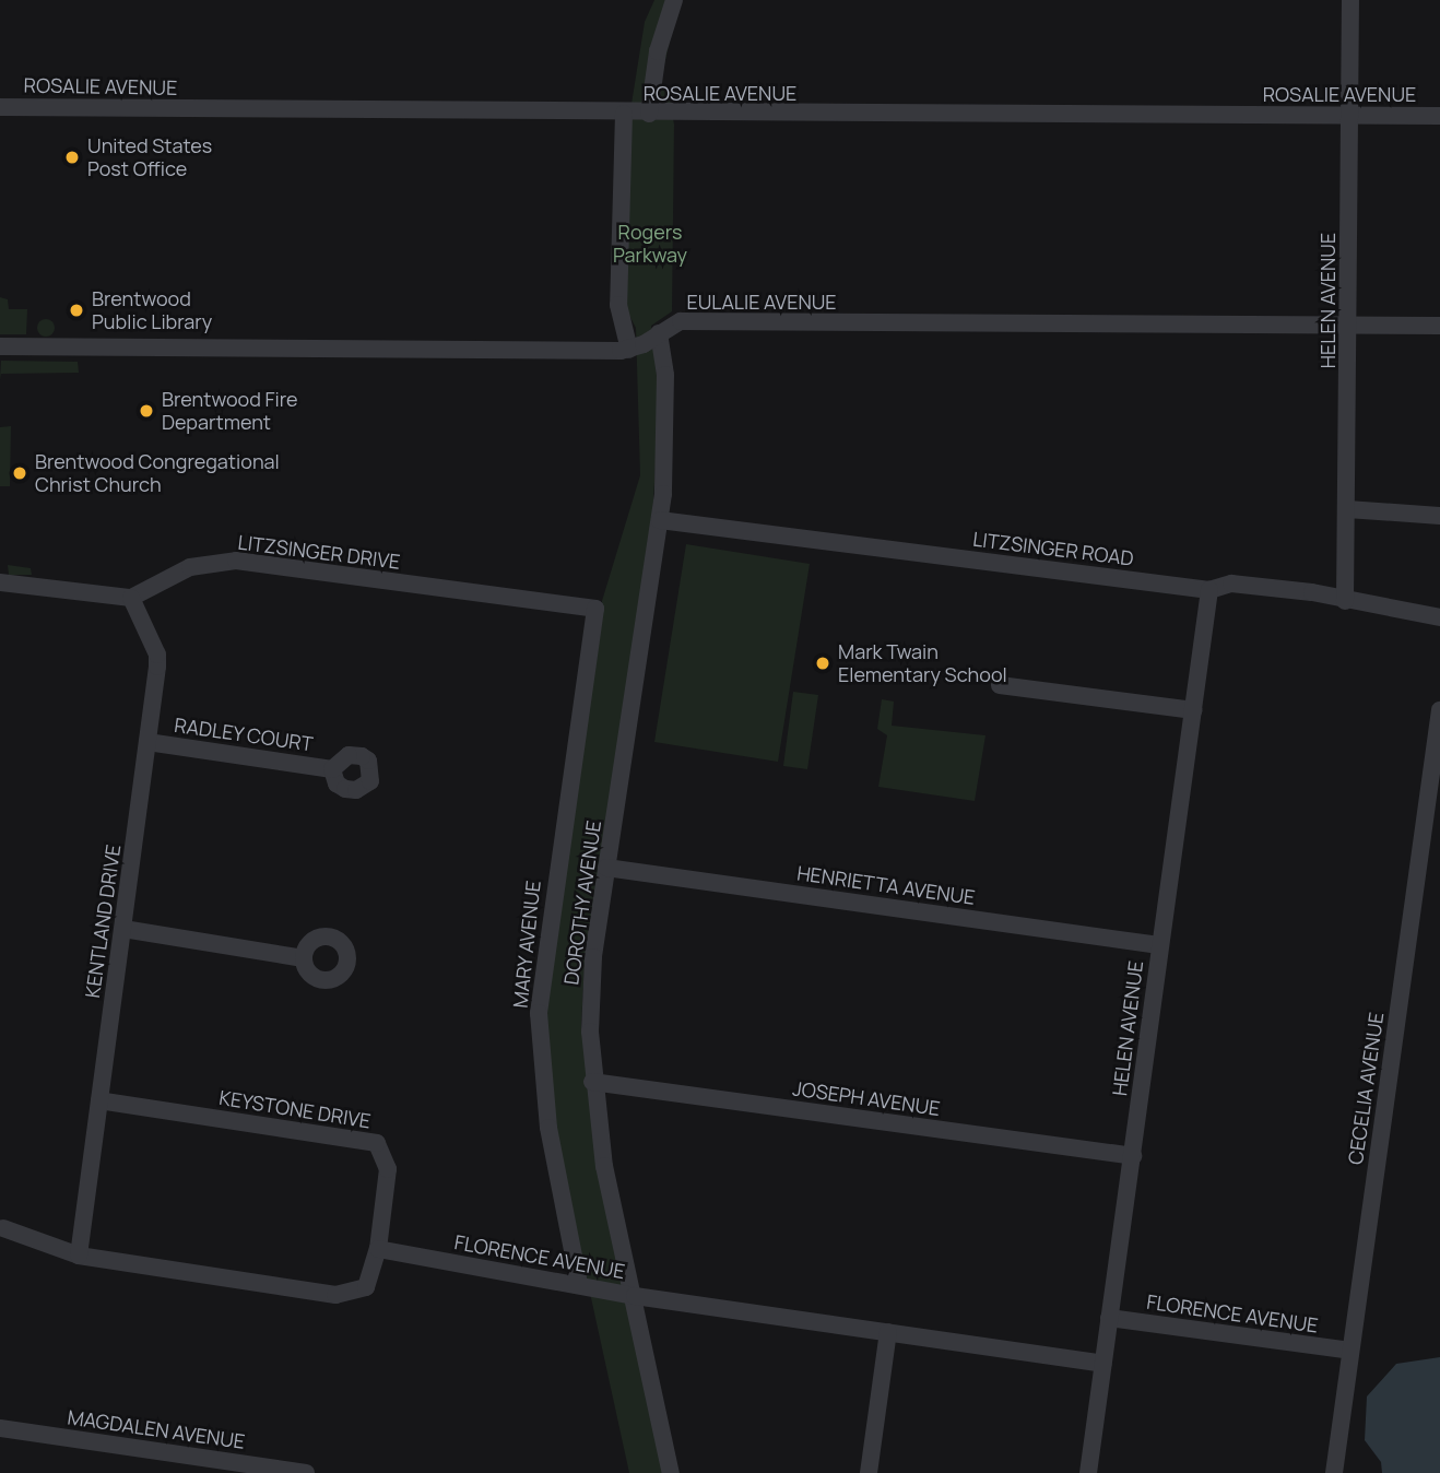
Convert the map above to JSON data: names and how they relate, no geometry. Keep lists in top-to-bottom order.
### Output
{
  "streets": {
    "street": [
      "ROSALIE AVENUE",
      "HELEN AVENUE",
      "EULALIE AVENUE",
      "LITZSINGER ROAD",
      "LITZSINGER DRIVE",
      "RADLEY COURT",
      "HENRIETTA AVENUE",
      "DOROTHY AVENUE",
      "KENTLAND DRIVE",
      "MARY AVENUE",
      "CECELIA AVENUE",
      "JOSEPH AVENUE",
      "KEYSTONE DRIVE",
      "FLORENCE AVENUE",
      "MAGDALEN AVENUE"
    ]
  },
  "crossings": [
    ["ROSALIE AVENUE", "HELEN AVENUE"],
    ["HELEN AVENUE", "EULALIE AVENUE"],
    ["HELEN AVENUE", "LITZSINGER ROAD"],
    ["HELEN AVENUE", "HENRIETTA AVENUE"],
    ["HELEN AVENUE", "JOSEPH AVENUE"],
    ["HELEN AVENUE", "FLORENCE AVENUE"],
    ["EULALIE AVENUE", "DOROTHY AVENUE"],
    ["LITZSINGER ROAD", "DOROTHY AVENUE"],
    ["LITZSINGER DRIVE", "KENTLAND DRIVE"],
    ["LITZSINGER DRIVE", "MARY AVENUE"],
    ["RADLEY COURT", "KENTLAND DRIVE"],
    ["HENRIETTA AVENUE", "DOROTHY AVENUE"],
    ["DOROTHY AVENUE", "JOSEPH AVENUE"],
    ["DOROTHY AVENUE", "FLORENCE AVENUE"],
    ["KENTLAND DRIVE", "KEYSTONE DRIVE"],
    ["MARY AVENUE", "FLORENCE AVENUE"],
    ["CECELIA AVENUE", "FLORENCE AVENUE"],
    ["KEYSTONE DRIVE", "FLORENCE AVENUE"]
  ],
  "parks": ["Rogers Parkway"],
  "places": [
    "United States Post Office",
    "Brentwood Public Library",
    "Brentwood Fire Department",
    "Brentwood Congregational Christ Church",
    "Mark Twain Elementary School"
  ]
}
